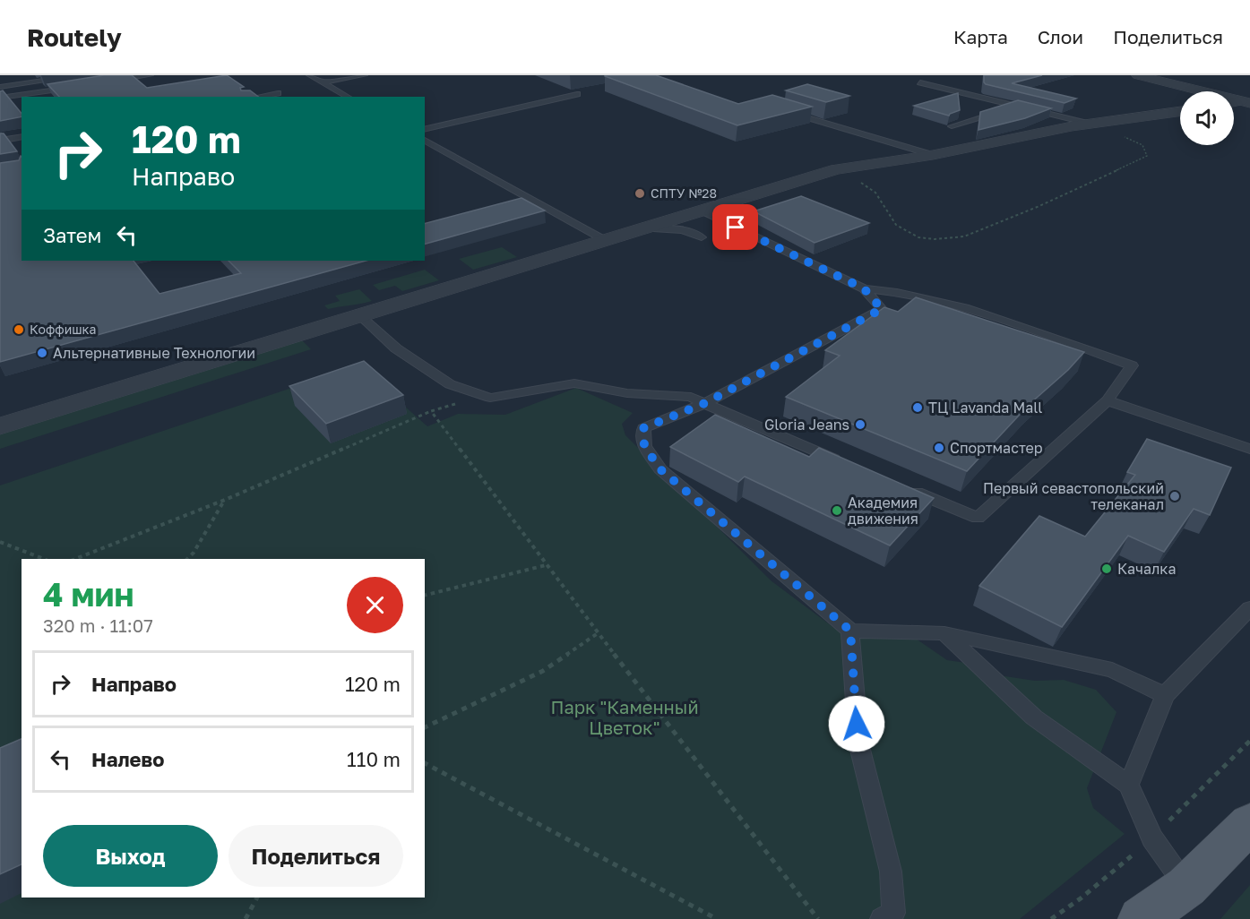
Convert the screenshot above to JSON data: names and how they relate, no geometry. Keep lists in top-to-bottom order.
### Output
{
  "parks": ["Парк \"Каменный Цветок\""],
  "places": [
    "СПТУ №28",
    "Коффишка",
    "Альтернативные Технологии",
    "ТЦ Lavanda Mall",
    "Gloria Jeans",
    "Спортмастер",
    "Первый севастопольский телеканал",
    "Академия движения",
    "Качалка"
  ],
  "page": {
    "header": "Routely",
    "nav": ["Карта", "Слои", "Поделиться"],
    "turn": ["120 m", "Направо"],
    "then": "Затем",
    "heading": ["4 мин", "320 m · 11:07"],
    "list": [
      {
        "name": "Направо",
        "value": "120 m"
      },
      {
        "name": "Налево",
        "value": "110 m"
      }
    ],
    "buttons": ["Выход", "Поделиться"]
  }
}
